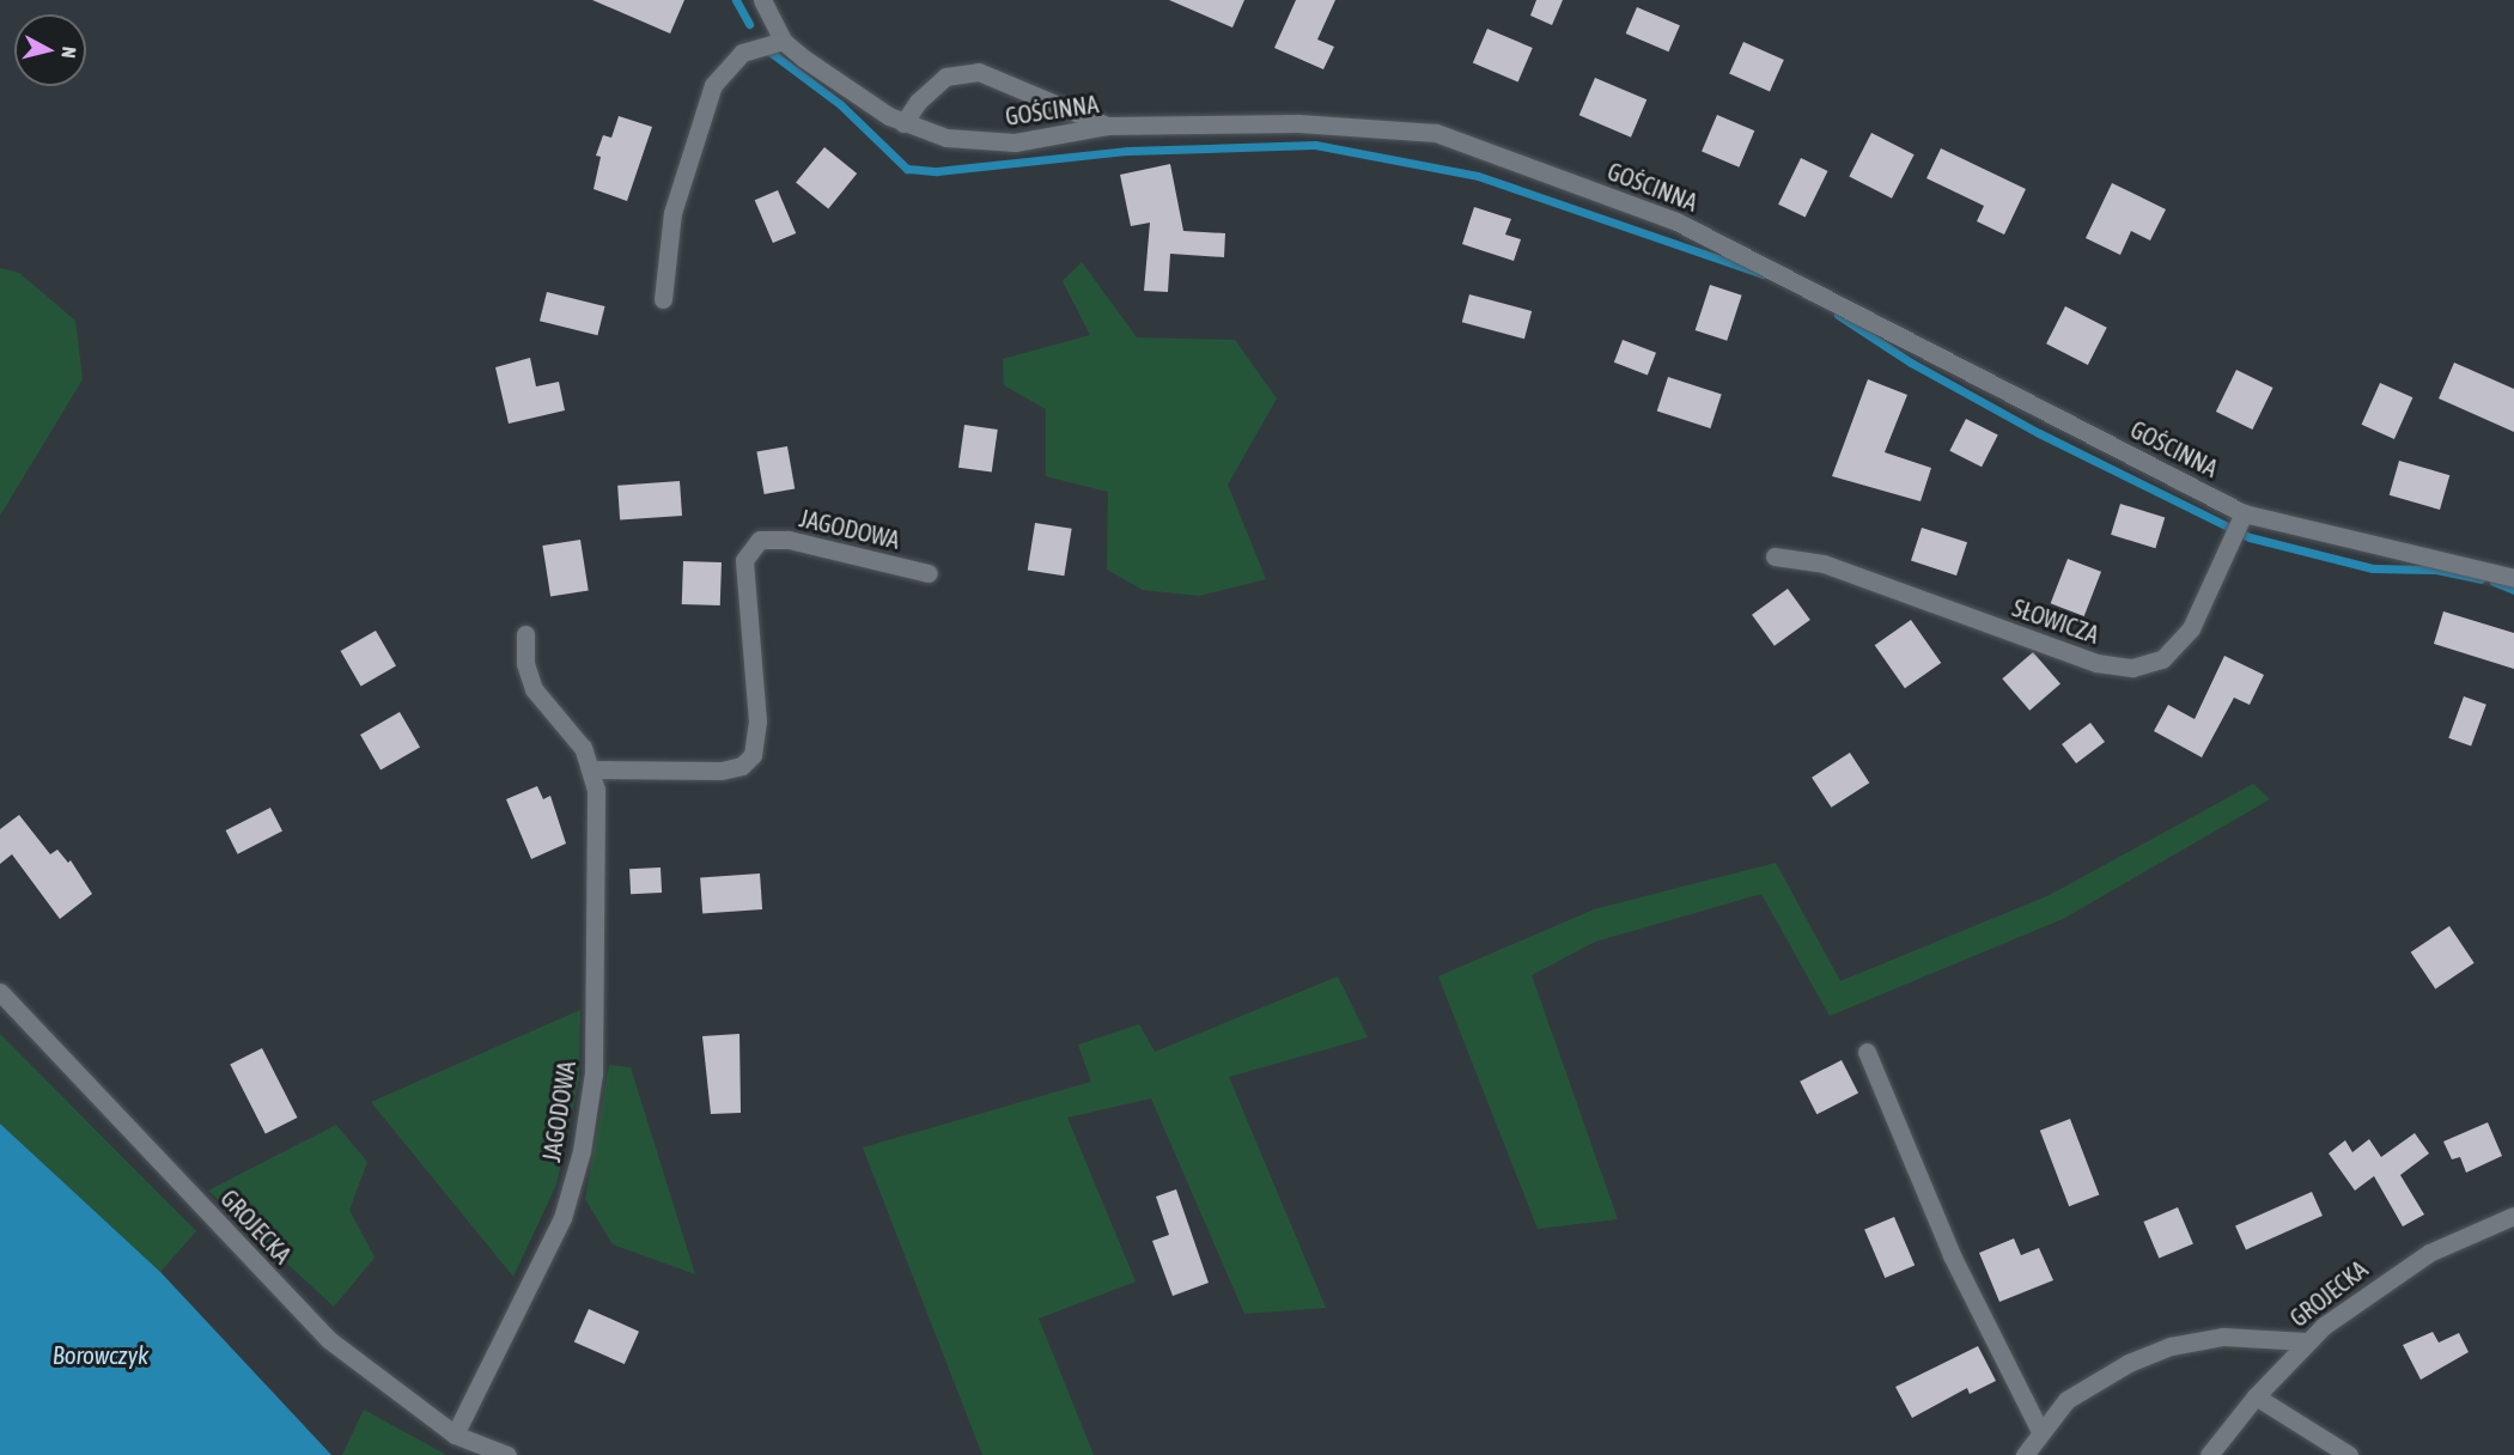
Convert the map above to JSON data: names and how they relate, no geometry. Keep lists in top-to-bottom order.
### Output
{
  "streets": {
    "street": [
      "GOŚCINNA",
      "JAGODOWA",
      "SŁOWICZA",
      "GROJECKA"
    ]
  },
  "crossings": [
    ["GOŚCINNA", "SŁOWICZA"],
    ["JAGODOWA", "GROJECKA"]
  ],
  "water": ["Borowczyk"],
  "north": "right"
}
